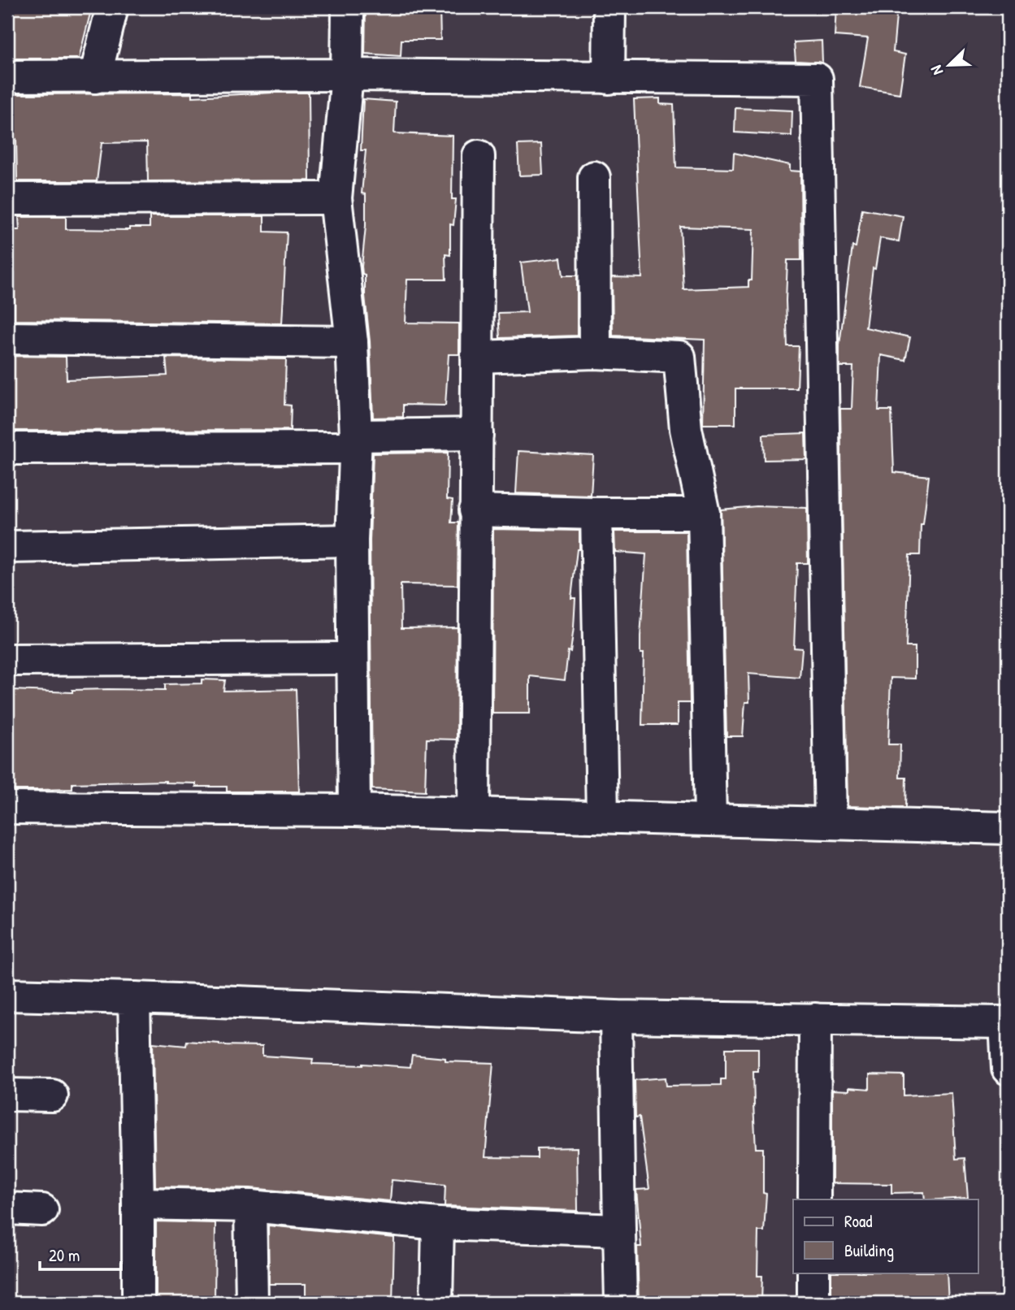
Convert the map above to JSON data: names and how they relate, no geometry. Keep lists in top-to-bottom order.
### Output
{
  "legend": ["Road", "Building"],
  "scale_bar": "20 m",
  "north": "bottom left"
}
